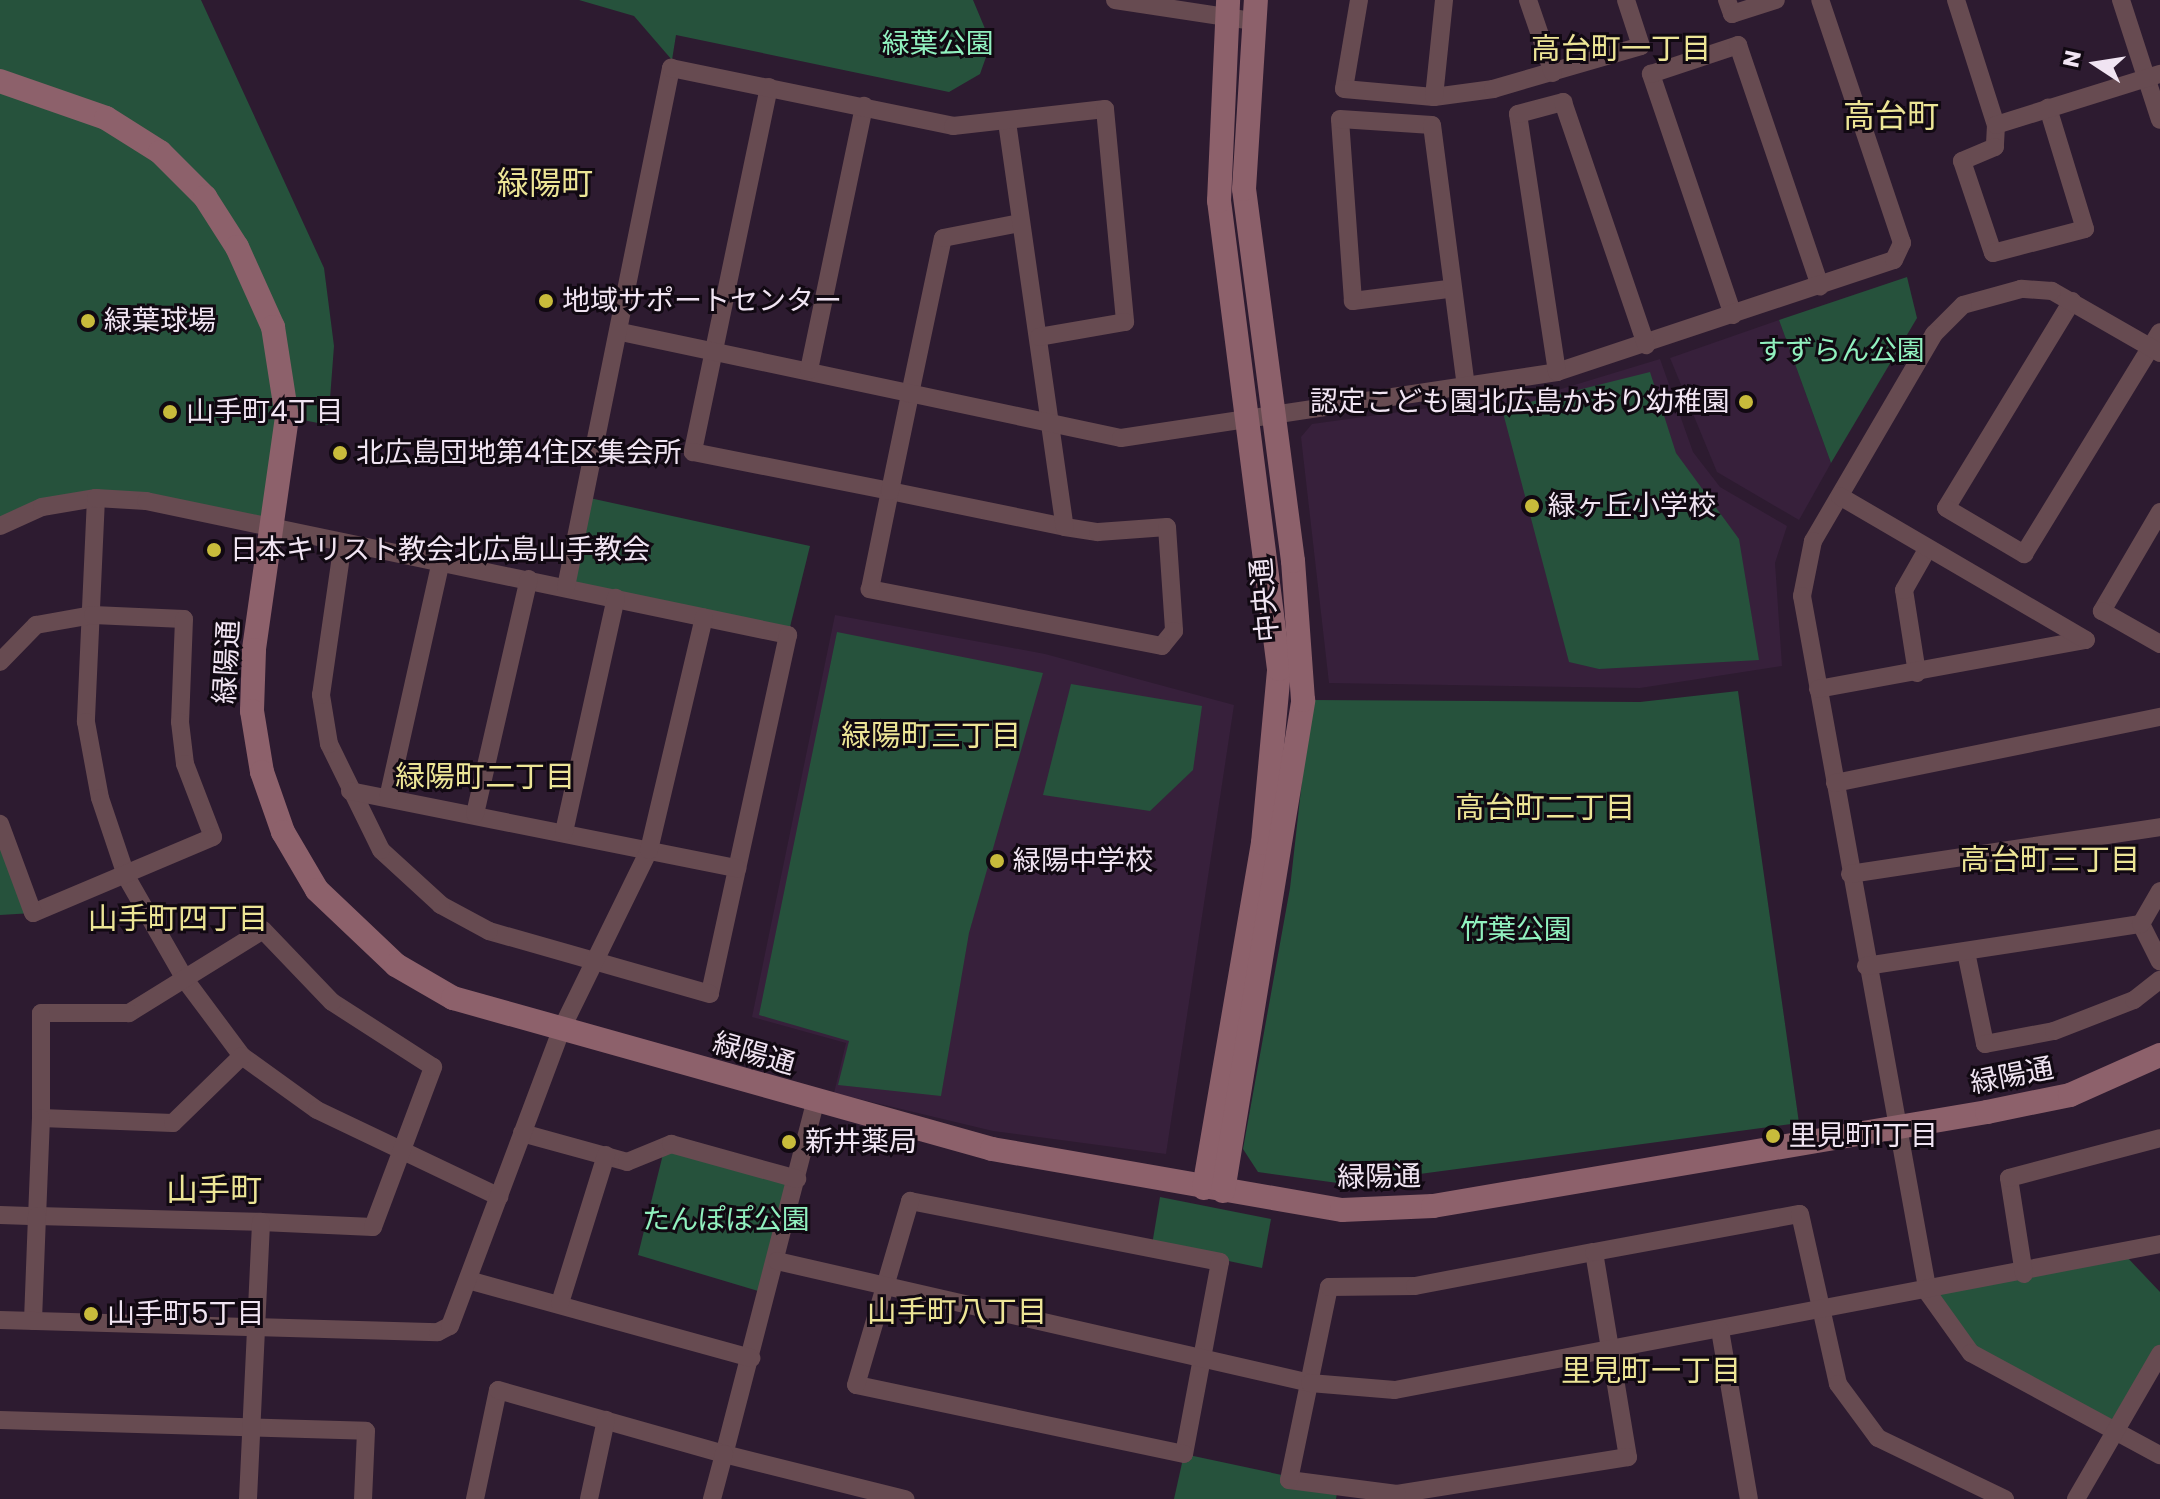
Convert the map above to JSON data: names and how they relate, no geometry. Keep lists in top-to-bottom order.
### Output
{
  "streets": {
    "street": ["中央通", "緑陽通"]
  },
  "crossings": [
    ["中央通", "緑陽通"]
  ],
  "districts": [
    "高台町一丁目",
    "高台町",
    "緑陽町",
    "緑陽町三丁目",
    "緑陽町二丁目",
    "高台町二丁目",
    "高台町三丁目",
    "山手町四丁目",
    "山手町",
    "山手町八丁目",
    "里見町一丁目"
  ],
  "parks": [
    "緑葉公園",
    "すずらん公園",
    "竹葉公園",
    "たんぽぽ公園"
  ],
  "places": [
    "地域サポートセンター",
    "緑葉球場",
    "認定こども園北広島かおり幼稚園",
    "山手町4丁目",
    "北広島団地第4住区集会所",
    "緑ヶ丘小学校",
    "日本キリスト教会北広島山手教会",
    "緑陽中学校",
    "里見町1丁目",
    "新井薬局",
    "山手町5丁目"
  ],
  "north": "left"
}
